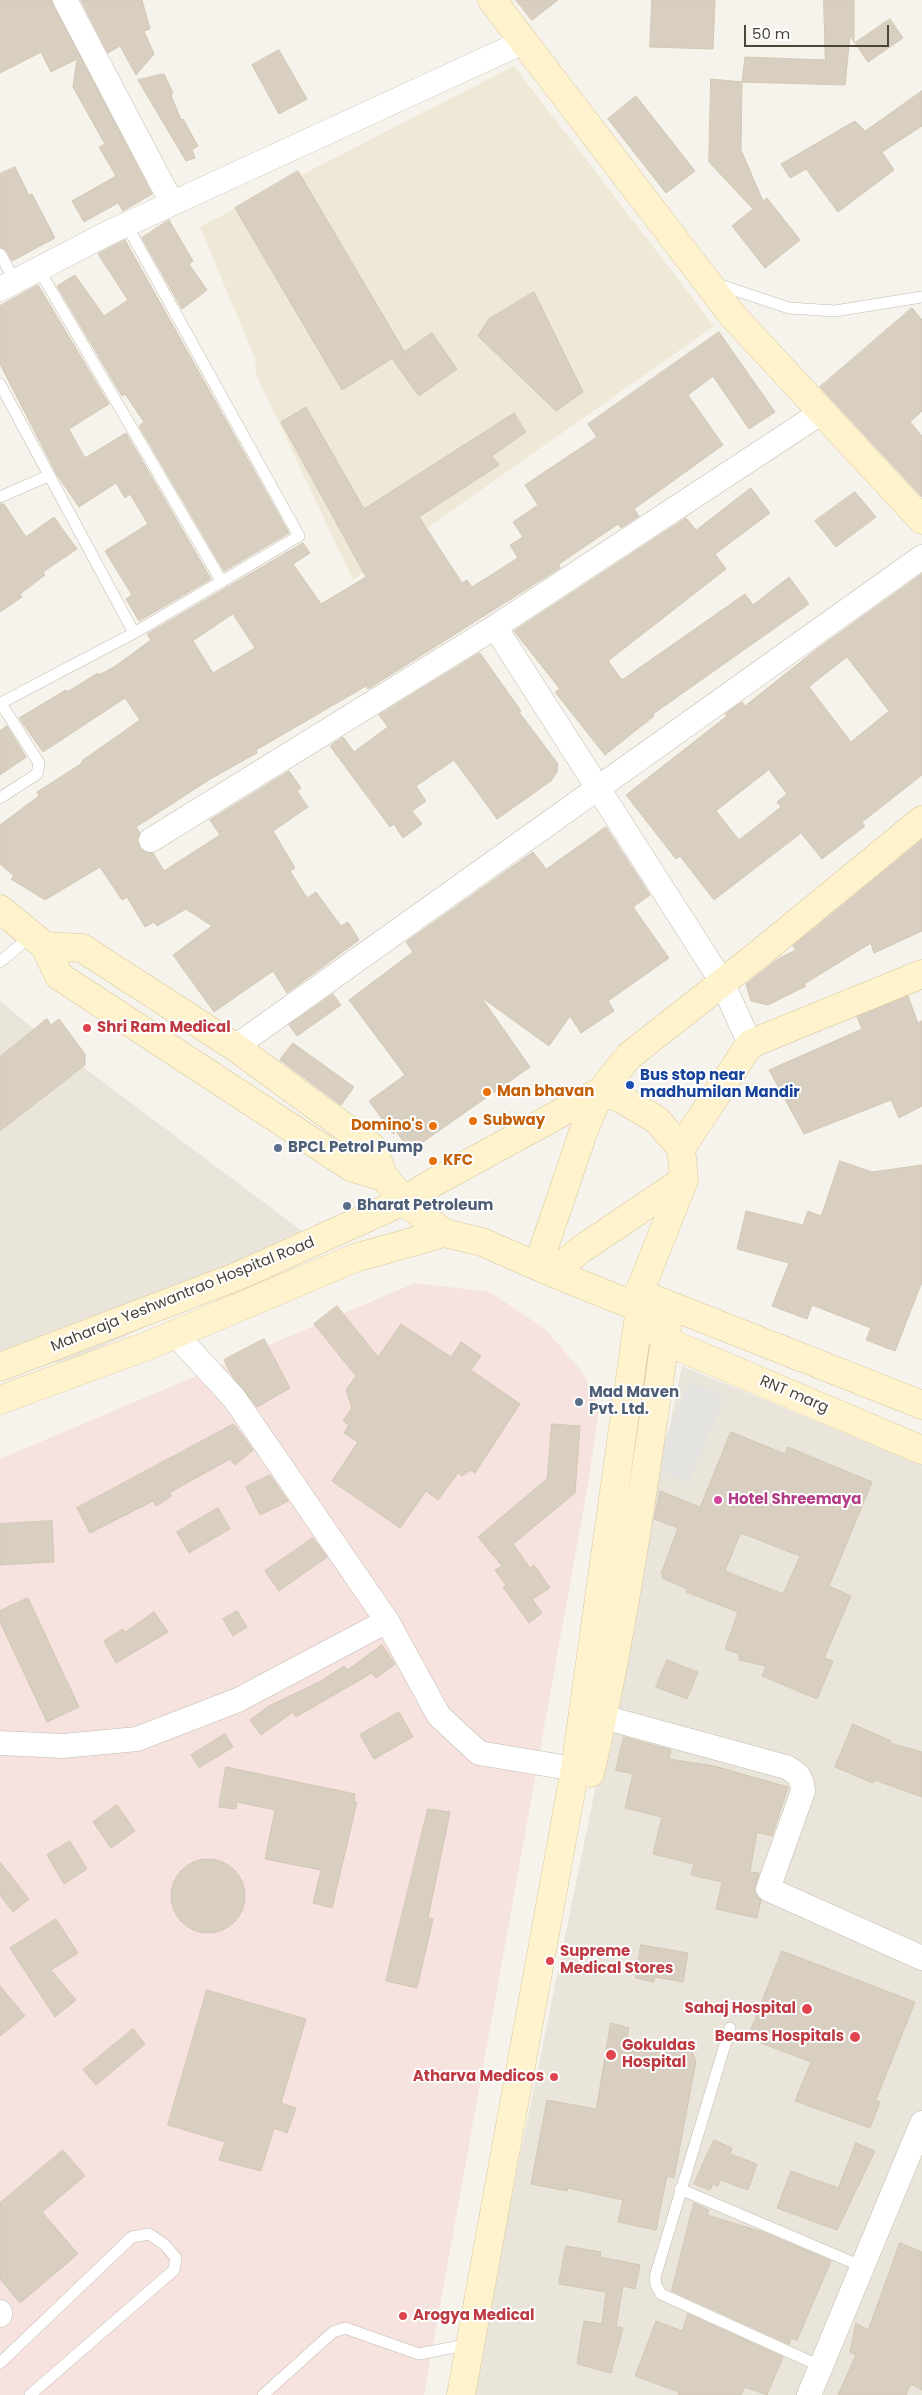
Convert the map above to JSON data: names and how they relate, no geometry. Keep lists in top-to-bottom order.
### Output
{
  "streets": {
    "main road": ["Maharaja Yeshwantrao Hospital Road", "RNT marg"]
  },
  "places": [
    "Shri Ram Medical",
    "Bus stop near madhumilan Mandir",
    "Man bhavan",
    "Subway",
    "Domino's",
    "BPCL Petrol Pump",
    "KFC",
    "Bharat Petroleum",
    "Mad Maven Pvt. Ltd.",
    "Hotel Shreemaya",
    "Supreme Medical Stores",
    "Sahaj Hospital",
    "Beams Hospitals",
    "Gokuldas Hospital",
    "Atharva Medicos",
    "Arogya Medical"
  ],
  "scale_bar": "50 m"
}
